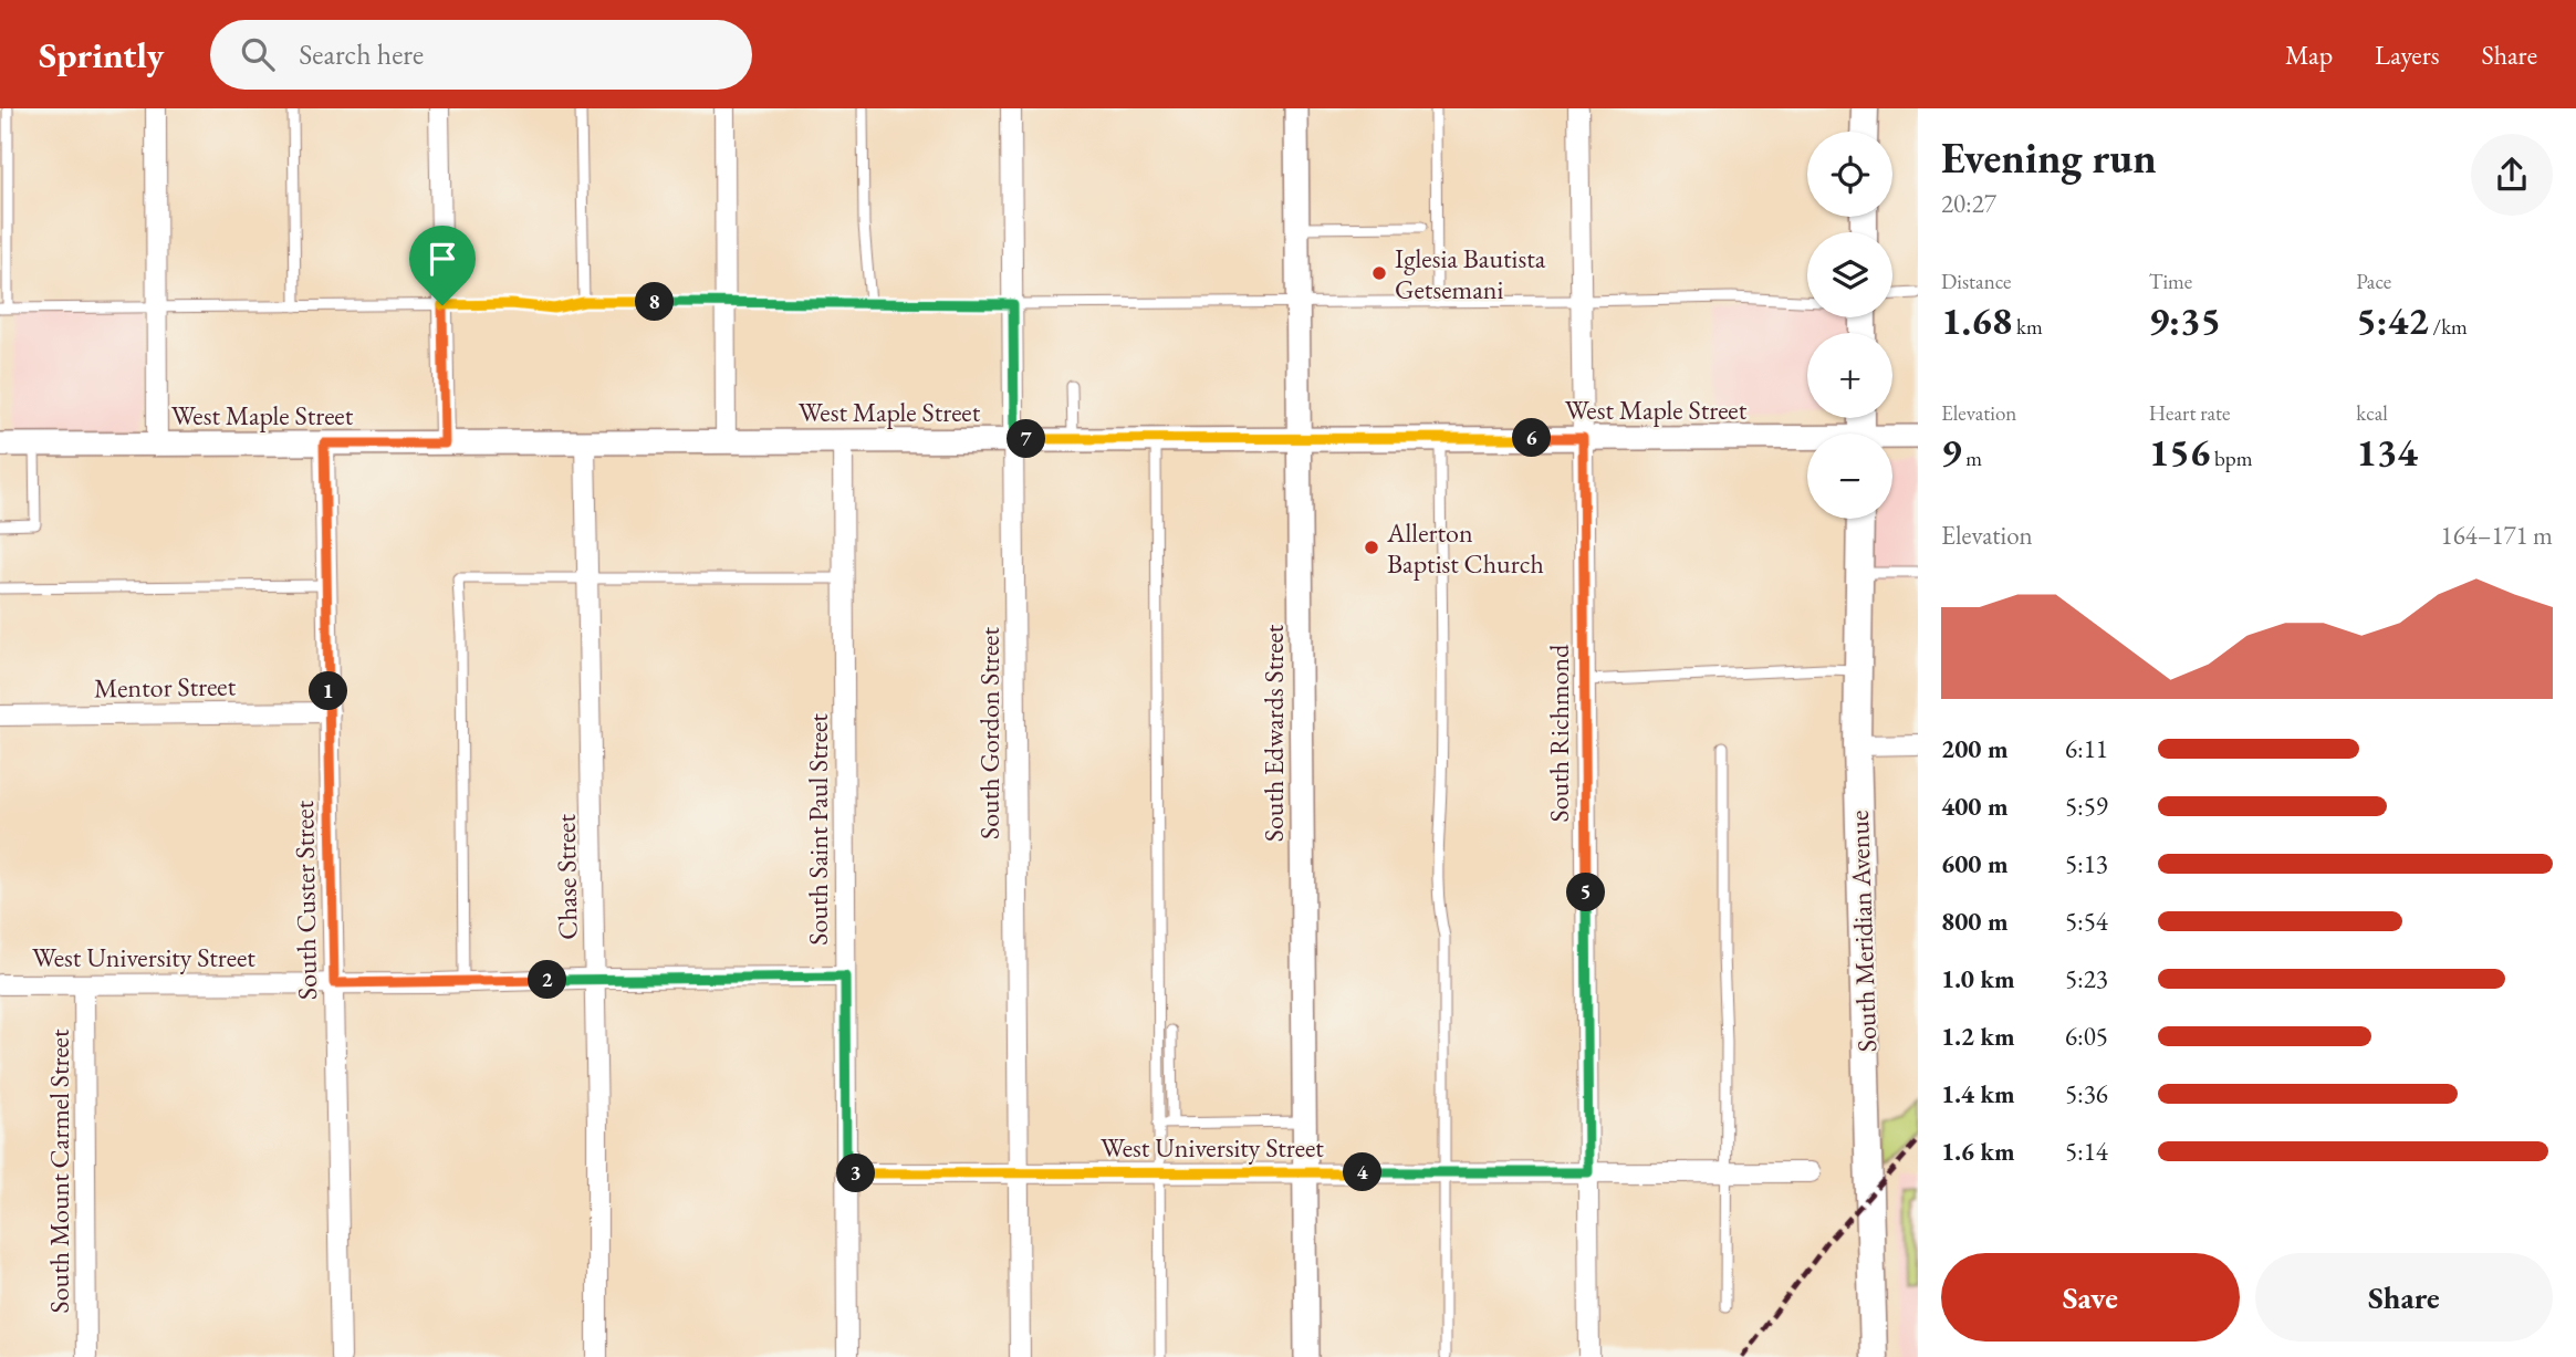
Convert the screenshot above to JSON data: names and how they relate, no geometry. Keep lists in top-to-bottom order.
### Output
{
  "streets": {
    "main road": ["South Meridian Avenue"],
    "street": [
      "West Maple Street",
      "Mentor Street",
      "South Gordon Street",
      "South Edwards Street",
      "South Richmond",
      "South Saint Paul Street",
      "Chase Street",
      "South Custer Street",
      "West University Street",
      "South Mount Carmel Street"
    ]
  },
  "crossings": [
    ["West Maple Street", "South Gordon Street"],
    ["West Maple Street", "South Edwards Street"],
    ["West Maple Street", "South Richmond"],
    ["West Maple Street", "South Saint Paul Street"],
    ["West Maple Street", "Chase Street"],
    ["West Maple Street", "South Custer Street"],
    ["Mentor Street", "South Custer Street"],
    ["South Gordon Street", "West University Street"],
    ["South Edwards Street", "West University Street"],
    ["South Richmond", "West University Street"],
    ["South Saint Paul Street", "West University Street"],
    ["Chase Street", "West University Street"],
    ["South Custer Street", "West University Street"],
    ["West University Street", "South Mount Carmel Street"]
  ],
  "places": ["Iglesia Bautista Getsemani", "Allerton Baptist Church"],
  "page": {
    "header": "Sprintly",
    "search": "Search here",
    "nav": ["Map", "Layers", "Share"],
    "heading": ["Evening run", "20:27"],
    "map_buttons": ["+", "−"],
    "stats": [
      ["Distance", "1.68 km"],
      ["Time", "9:35"],
      ["Pace", "5:42 /km"],
      ["Elevation", "9 m"],
      ["Heart rate", "156 bpm"],
      ["kcal", "134"]
    ],
    "pins": [
      "8",
      "6",
      "7",
      "1",
      "5",
      "2",
      "4",
      "3"
    ],
    "chart": ["Elevation", "164–171 m"],
    "list": [
      {
        "name": "200 m",
        "note": "6:11"
      },
      {
        "name": "400 m",
        "note": "5:59"
      },
      {
        "name": "600 m",
        "note": "5:13"
      },
      {
        "name": "800 m",
        "note": "5:54"
      },
      {
        "name": "1.0 km",
        "note": "5:23"
      },
      {
        "name": "1.2 km",
        "note": "6:05"
      },
      {
        "name": "1.4 km",
        "note": "5:36"
      },
      {
        "name": "1.6 km",
        "note": "5:14"
      }
    ],
    "buttons": ["Save", "Share"]
  }
}
